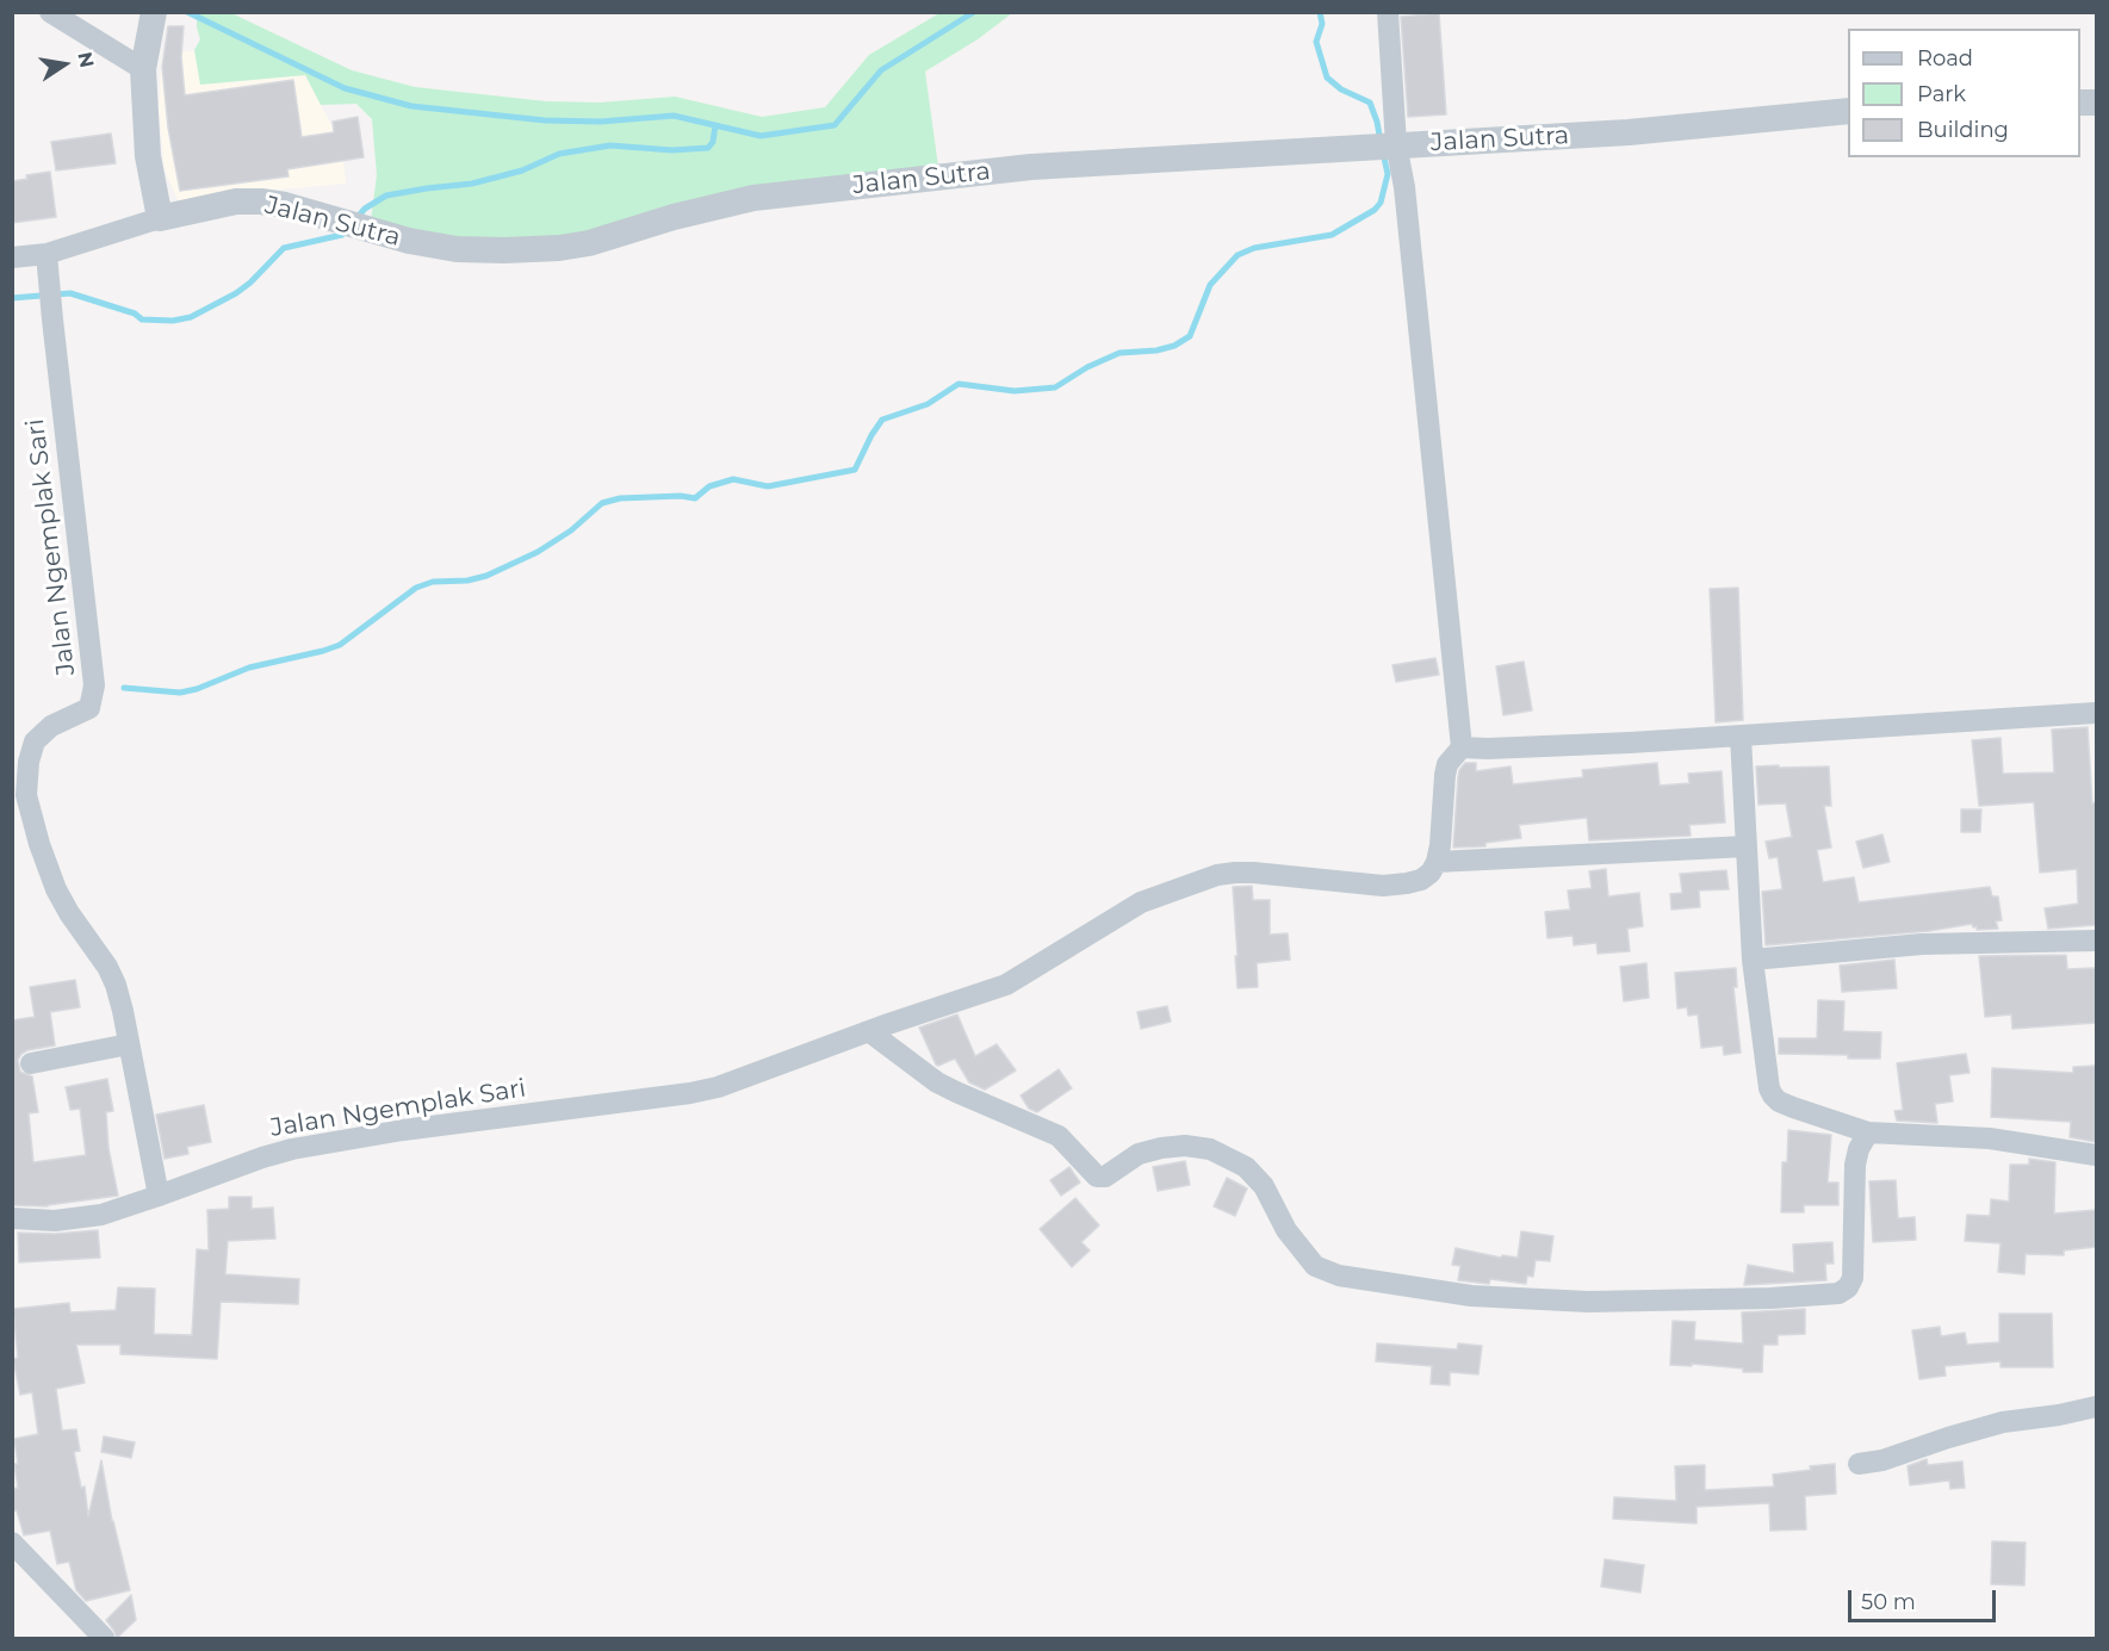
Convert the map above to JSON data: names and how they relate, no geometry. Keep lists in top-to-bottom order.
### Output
{
  "streets": {
    "street": ["Jalan Sutra", "Jalan Ngemplak Sari"]
  },
  "crossings": [
    ["Jalan Sutra", "Jalan Ngemplak Sari"]
  ],
  "legend": ["Road", "Park", "Building"],
  "scale_bar": "50 m",
  "north": "right"
}
